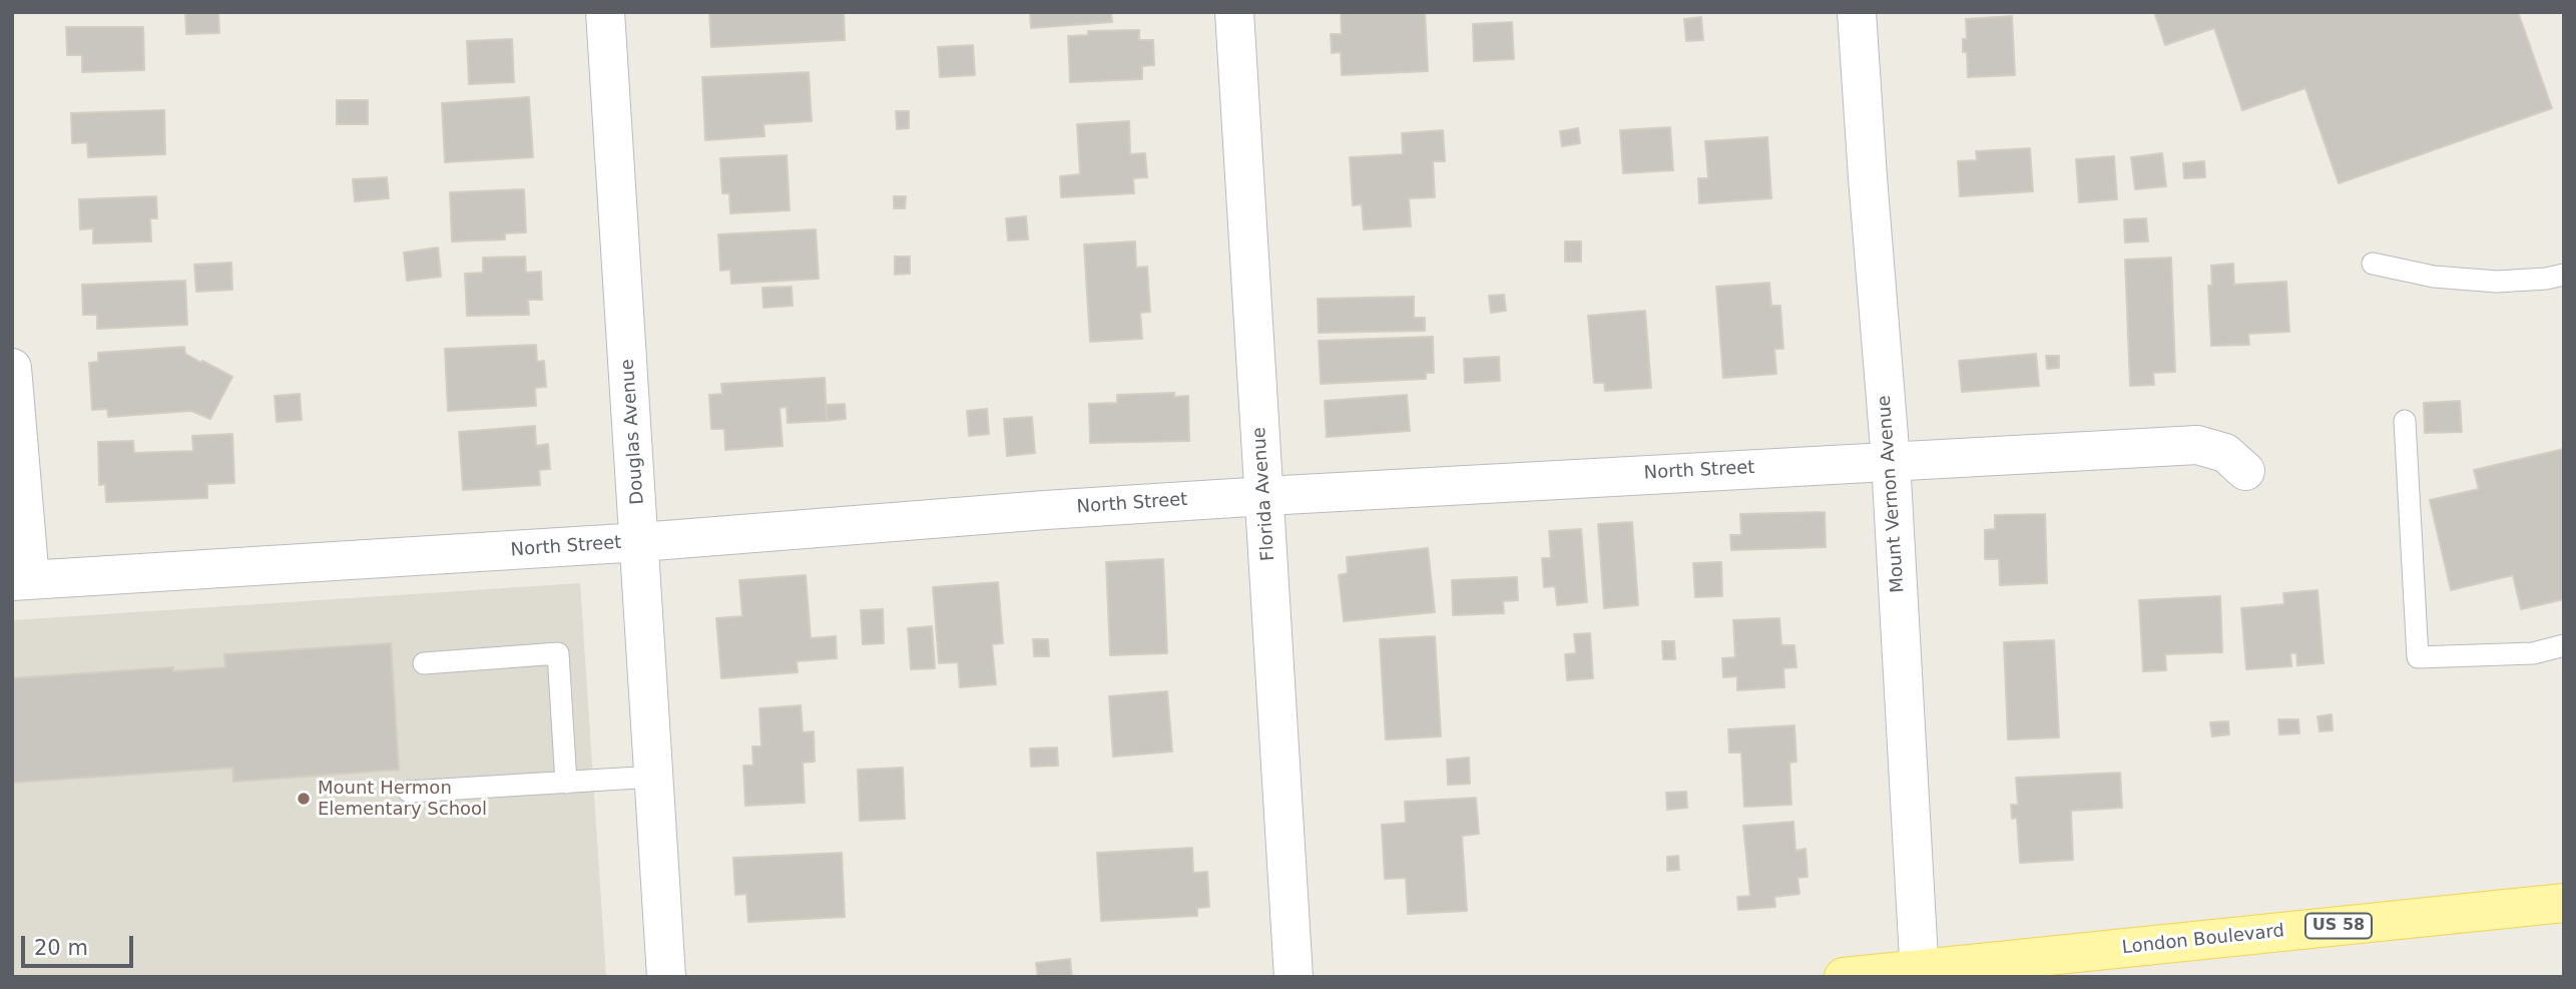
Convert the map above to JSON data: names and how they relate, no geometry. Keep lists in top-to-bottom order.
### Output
{
  "streets": {
    "main road": ["US 58", "London Boulevard"],
    "street": [
      "Douglas Avenue",
      "North Street",
      "Florida Avenue",
      "Mount Vernon Avenue"
    ]
  },
  "crossings": [
    ["Douglas Avenue", "North Street"],
    ["North Street", "Florida Avenue"],
    ["North Street", "Mount Vernon Avenue"],
    ["Mount Vernon Avenue", "London Boulevard"]
  ],
  "places": ["Mount Hermon Elementary School"],
  "scale_bar": "20 m"
}
